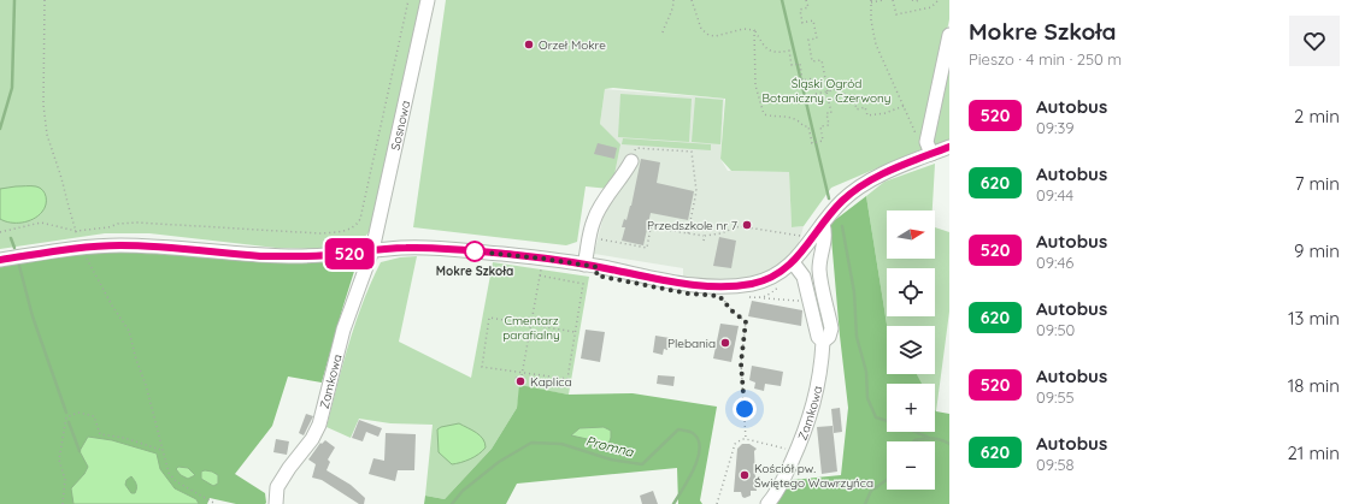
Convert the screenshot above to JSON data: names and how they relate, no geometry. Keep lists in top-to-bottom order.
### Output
{
  "streets": {
    "street": ["Sosnowa", "Zamkowa"]
  },
  "crossings": [
    ["Sosnowa", "Zamkowa"]
  ],
  "water": ["Promna"],
  "parks": ["Śląski Ogród Botaniczny - Czerwony", "Cmentarz parafialny"],
  "places": [
    "Orzeł Mokre",
    "Przedszkole nr 7",
    "Mokre Szkoła",
    "Plebania",
    "Kaplica",
    "Kościół pw. Świętego Wawrzyńca"
  ],
  "lines": ["bus line 520"],
  "north": "right",
  "page": {
    "on_map": "520",
    "heading": ["Mokre Szkoła", "Pieszo · 4 min · 250 m"],
    "list": [
      {
        "mark": "520",
        "name": "Autobus",
        "note": "09:39",
        "value": "2 min"
      },
      {
        "mark": "620",
        "name": "Autobus",
        "note": "09:44",
        "value": "7 min"
      },
      {
        "mark": "520",
        "name": "Autobus",
        "note": "09:46",
        "value": "9 min"
      },
      {
        "mark": "620",
        "name": "Autobus",
        "note": "09:50",
        "value": "13 min"
      },
      {
        "mark": "520",
        "name": "Autobus",
        "note": "09:55",
        "value": "18 min"
      },
      {
        "mark": "620",
        "name": "Autobus",
        "note": "09:58",
        "value": "21 min"
      }
    ],
    "map_buttons": ["+", "−"]
  }
}
